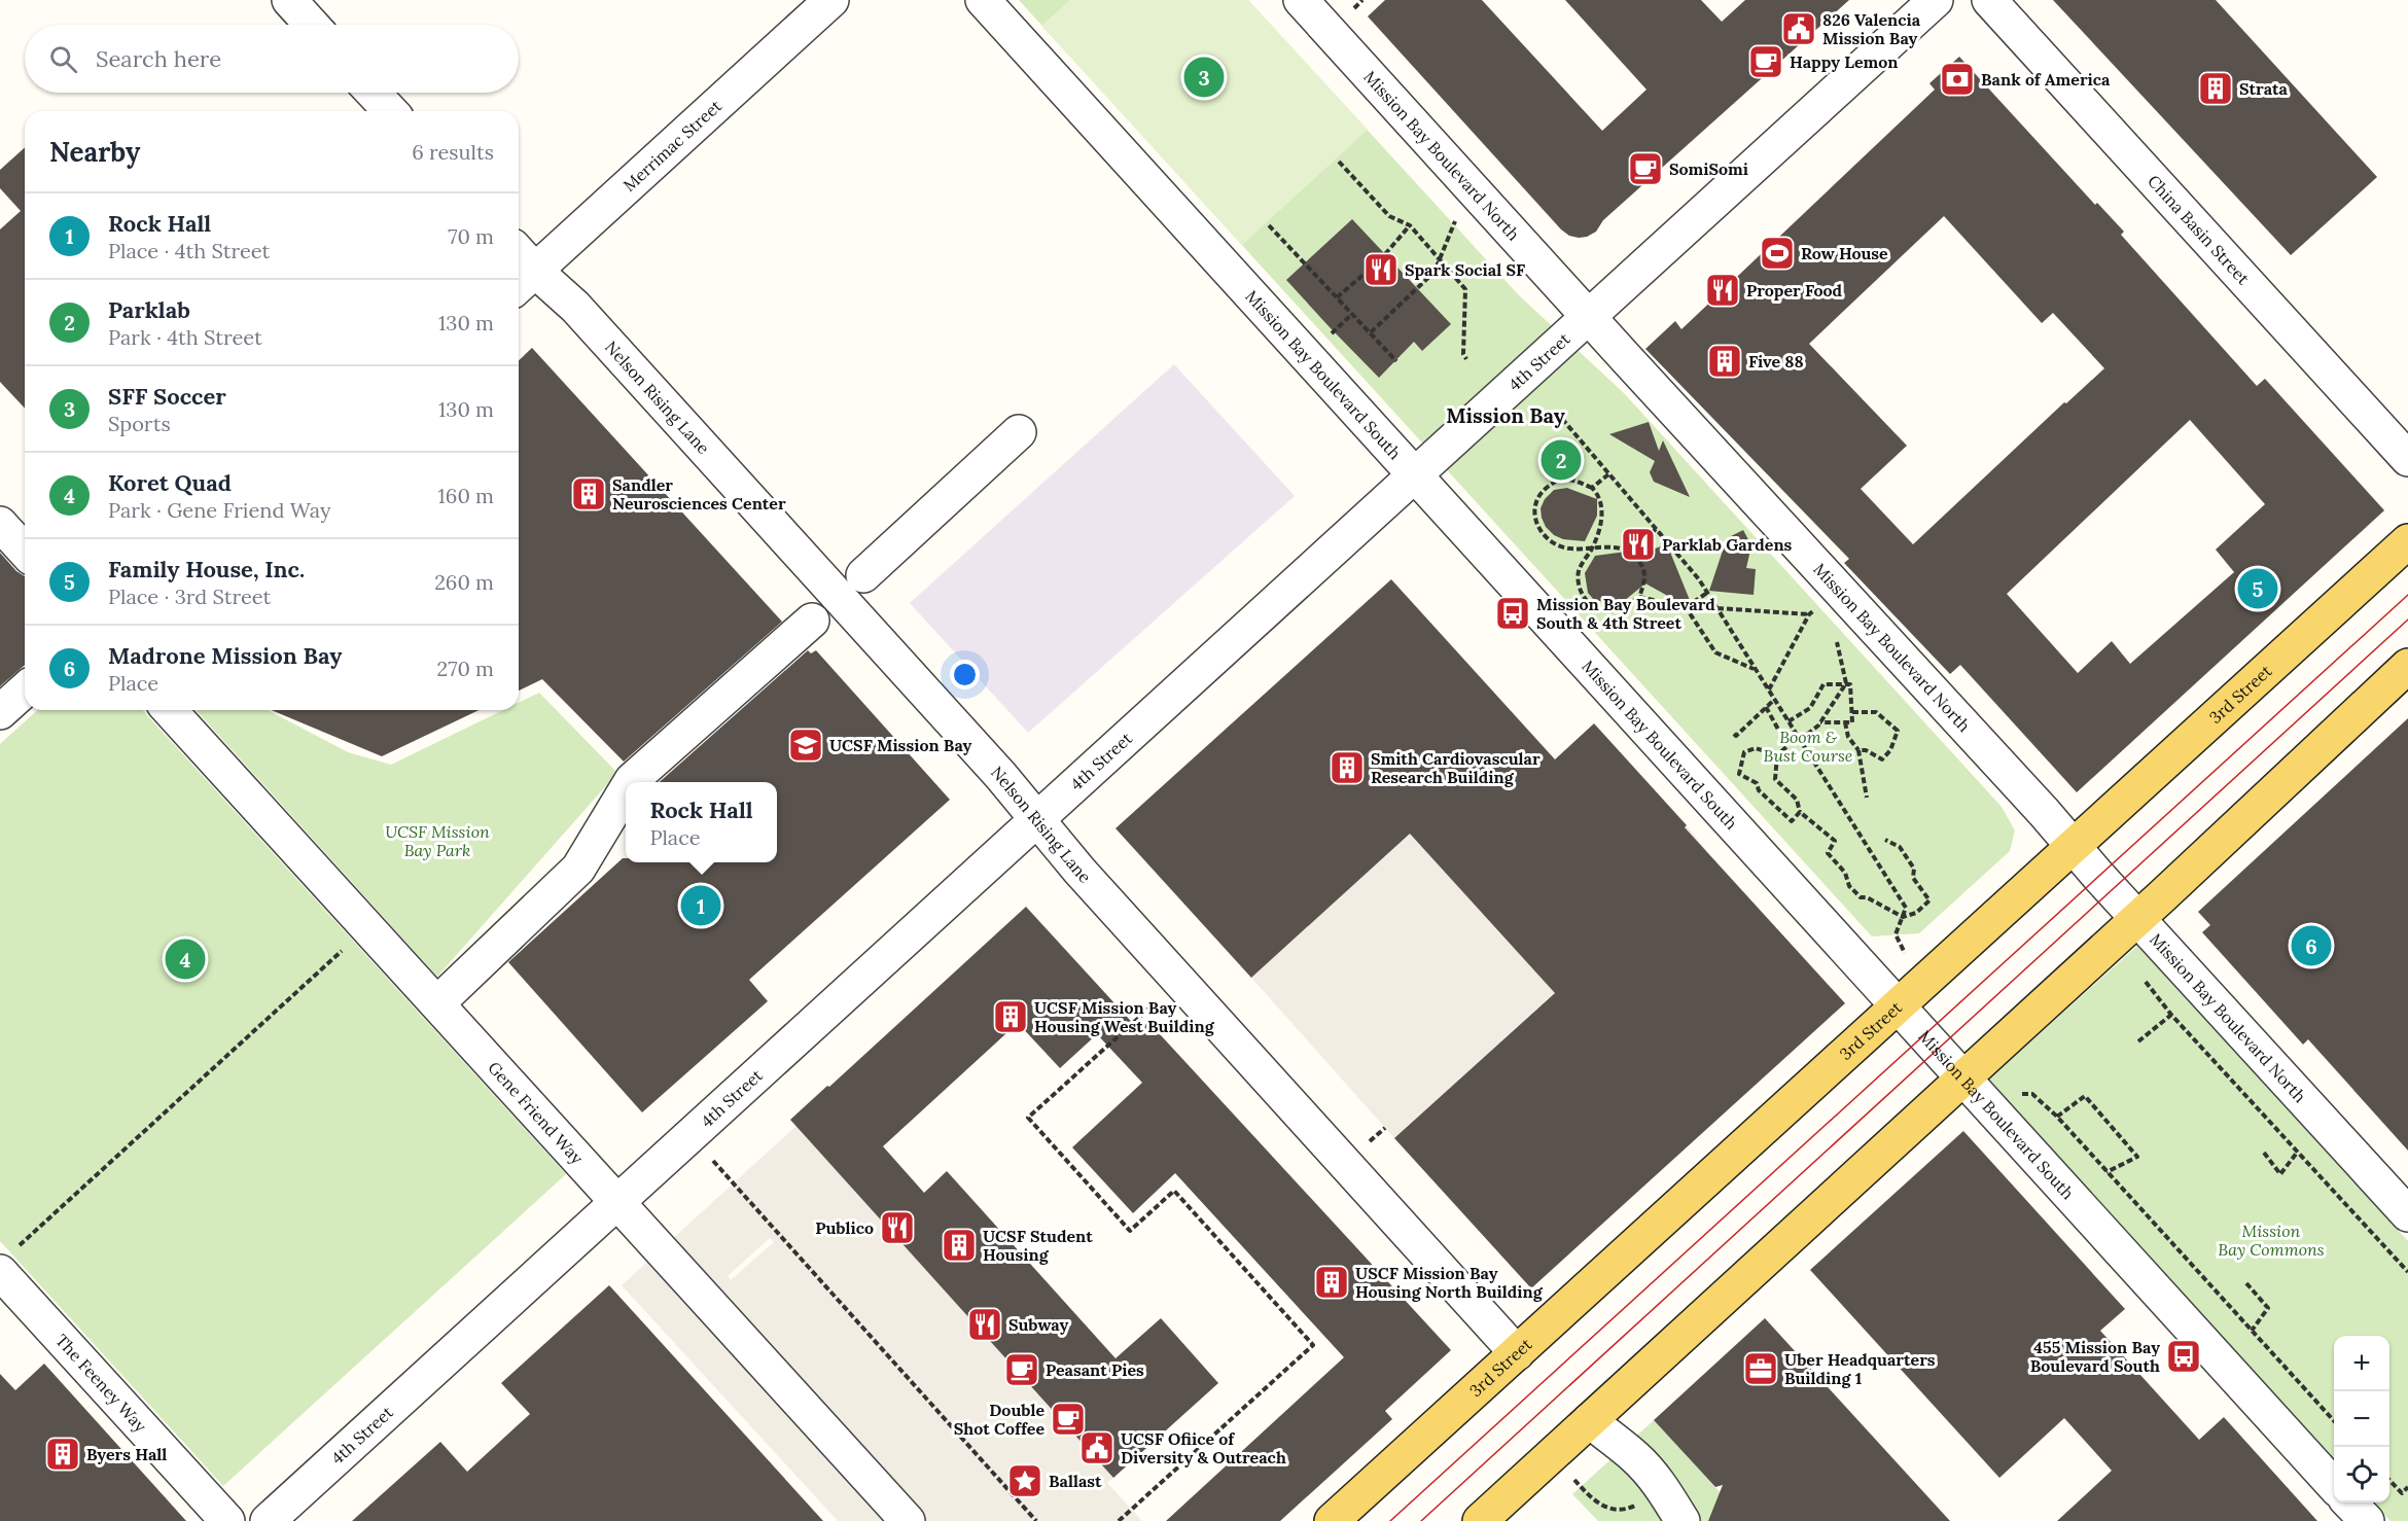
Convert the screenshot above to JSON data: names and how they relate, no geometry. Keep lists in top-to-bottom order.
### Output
{
  "streets": {
    "main road": ["3rd Street"],
    "street": [
      "Merrimac Street",
      "Mission Bay Boulevard North",
      "China Basin Street",
      "4th Street",
      "Mission Bay Boulevard South",
      "Nelson Rising Lane",
      "Gene Friend Way",
      "The Feeney Way"
    ]
  },
  "crossings": [
    ["Merrimac Street", "Nelson Rising Lane"],
    ["Mission Bay Boulevard North", "4th Street"],
    ["Mission Bay Boulevard North", "3rd Street"],
    ["4th Street", "Mission Bay Boulevard South"],
    ["4th Street", "Nelson Rising Lane"],
    ["4th Street", "Gene Friend Way"],
    ["Mission Bay Boulevard South", "3rd Street"],
    ["Nelson Rising Lane", "3rd Street"]
  ],
  "districts": ["Mission Bay"],
  "parks": ["Boom & Bust Course", "UCSF Mission Bay Park", "Mission Bay Commons"],
  "places": {
    "public building": ["826 Valencia Mission Bay", "UCSF Ofiice of Diversity & Outreach"],
    "cafe": [
      "Happy Lemon",
      "SomiSomi",
      "Peasant Pies",
      "Double Shot Coffee"
    ],
    "bank": ["Bank of America"],
    "building": [
      "Strata",
      "Five 88",
      "Sandler Neurosciences Center",
      "Smith Cardiovascular Research Building",
      "UCSF Mission Bay Housing West Building",
      "UCSF Student Housing",
      "USCF Mission Bay Housing North Building",
      "Byers Hall"
    ],
    "sports": ["Row House"],
    "restaurant": [
      "Spark Social SF",
      "Proper Food",
      "Parklab Gardens",
      "Publico",
      "Subway"
    ],
    "bus stop": ["Mission Bay Boulevard South & 4th Street", "455 Mission Bay Boulevard South"],
    "school or university": ["UCSF Mission Bay"],
    "office": ["Uber Headquarters Building 1"],
    "place": ["Ballast"]
  },
  "page": {
    "search": "Search here",
    "pins": [
      "3",
      "2",
      "5",
      "1",
      "6",
      "4"
    ],
    "heading": ["Nearby", "6 results"],
    "list": [
      {
        "mark": "1",
        "name": "Rock Hall",
        "note": "Place · 4th Street",
        "value": "70 m"
      },
      {
        "mark": "2",
        "name": "Parklab",
        "note": "Park · 4th Street",
        "value": "130 m"
      },
      {
        "mark": "3",
        "name": "SFF Soccer",
        "note": "Sports",
        "value": "130 m"
      },
      {
        "mark": "4",
        "name": "Koret Quad",
        "note": "Park · Gene Friend Way",
        "value": "160 m"
      },
      {
        "mark": "5",
        "name": "Family House, Inc.",
        "note": "Place · 3rd Street",
        "value": "260 m"
      },
      {
        "mark": "6",
        "name": "Madrone Mission Bay",
        "note": "Place",
        "value": "270 m"
      }
    ],
    "popup": ["Rock Hall", "Place"],
    "map_buttons": ["+", "−"]
  }
}
